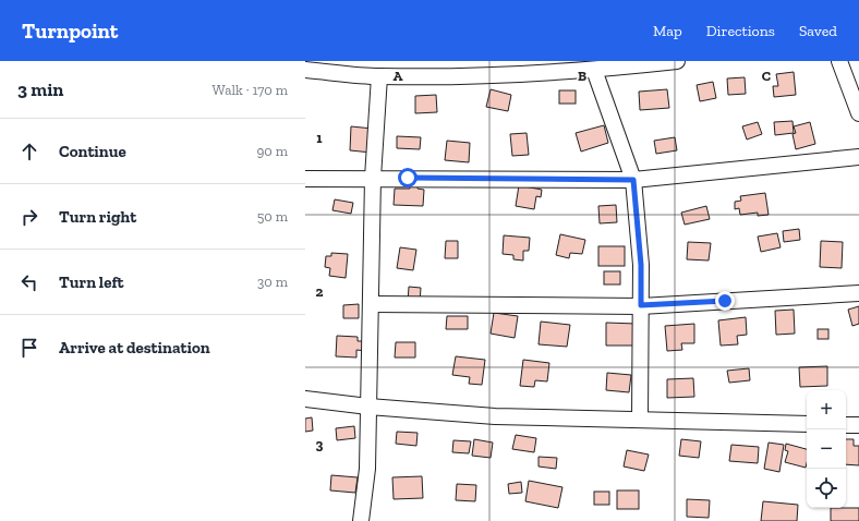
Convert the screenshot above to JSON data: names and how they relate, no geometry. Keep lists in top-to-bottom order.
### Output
{
  "page": {
    "header": "Turnpoint",
    "nav": ["Map", "Directions", "Saved"],
    "heading": ["3 min", "Walk · 170 m"],
    "list": [
      ["Continue", "90 m"],
      ["Turn right", "50 m"],
      ["Turn left", "30 m"],
      "Arrive at destination"
    ],
    "map_buttons": ["+", "−"]
  },
  "grid": {
    "columns": ["A", "B", "C"],
    "rows": ["1", "2", "3"]
  }
}
